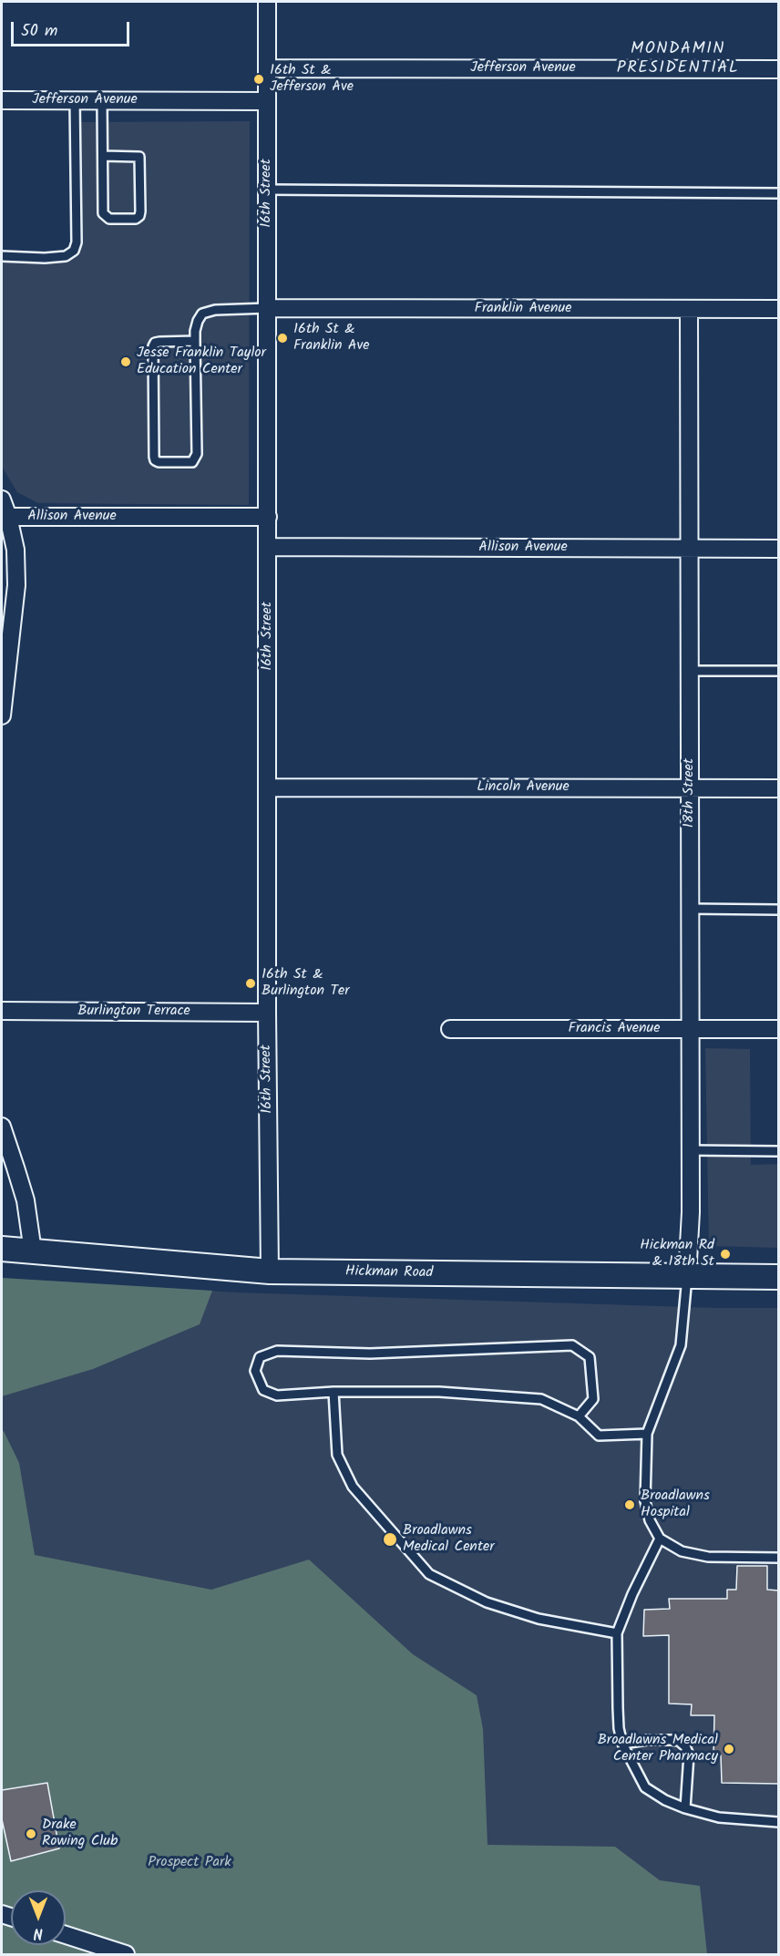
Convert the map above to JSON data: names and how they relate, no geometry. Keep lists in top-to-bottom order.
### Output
{
  "streets": {
    "main road": ["Hickman Road"],
    "street": [
      "Jefferson Avenue",
      "16th Street",
      "Franklin Avenue",
      "Allison Avenue",
      "Lincoln Avenue",
      "18th Street",
      "Burlington Terrace",
      "Francis Avenue"
    ]
  },
  "crossings": [
    ["Jefferson Avenue", "16th Street"],
    ["16th Street", "Franklin Avenue"],
    ["16th Street", "Allison Avenue"],
    ["16th Street", "Lincoln Avenue"],
    ["16th Street", "Burlington Terrace"],
    ["16th Street", "Hickman Road"],
    ["Franklin Avenue", "18th Street"],
    ["Allison Avenue", "18th Street"],
    ["Lincoln Avenue", "18th Street"],
    ["18th Street", "Francis Avenue"],
    ["18th Street", "Hickman Road"]
  ],
  "districts": ["MONDAMIN PRESIDENTIAL"],
  "parks": ["Prospect Park"],
  "places": [
    "16th St & Jefferson Ave",
    "16th St & Franklin Ave",
    "Jesse Franklin Taylor Education Center",
    "16th St & Burlington Ter",
    "Hickman Rd & 18th St",
    "Broadlawns Hospital",
    "Broadlawns Medical Center",
    "Broadlawns Medical Center Pharmacy",
    "Drake Rowing Club"
  ],
  "scale_bar": "50 m",
  "north": "bottom"
}
